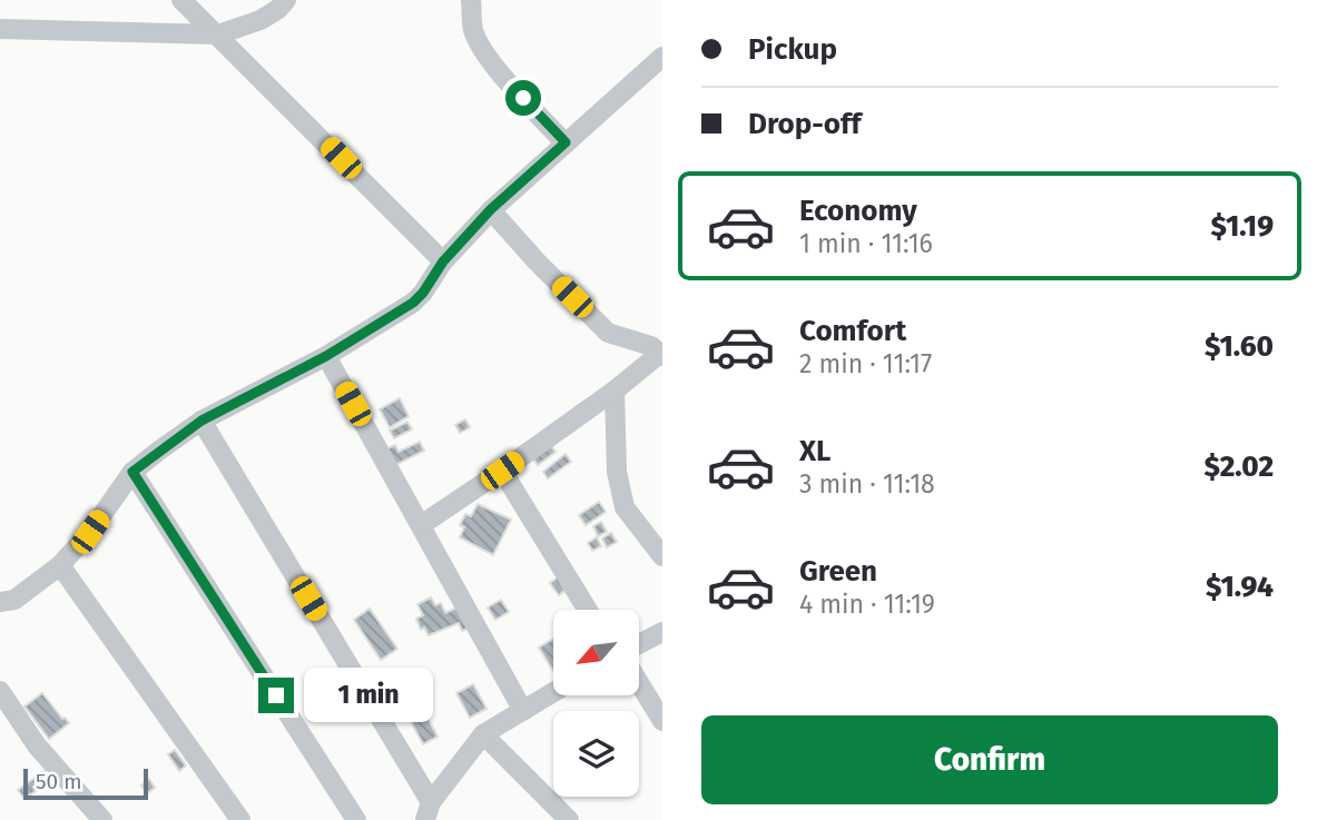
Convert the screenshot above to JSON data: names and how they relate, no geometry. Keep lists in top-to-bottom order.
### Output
{
  "scale_bar": "50 m",
  "north": "bottom left",
  "page": {
    "banner": ["Pickup", "Drop-off"],
    "list": [
      {
        "name": "Economy",
        "note": "1 min · 11:16",
        "value": "$1.19"
      },
      {
        "name": "Comfort",
        "note": "2 min · 11:17",
        "value": "$1.60"
      },
      {
        "name": "XL",
        "note": "3 min · 11:18",
        "value": "$2.02"
      },
      {
        "name": "Green",
        "note": "4 min · 11:19",
        "value": "$1.94"
      }
    ],
    "bubble": "1 min",
    "buttons": "Confirm",
    "scale": "50 m"
  }
}
